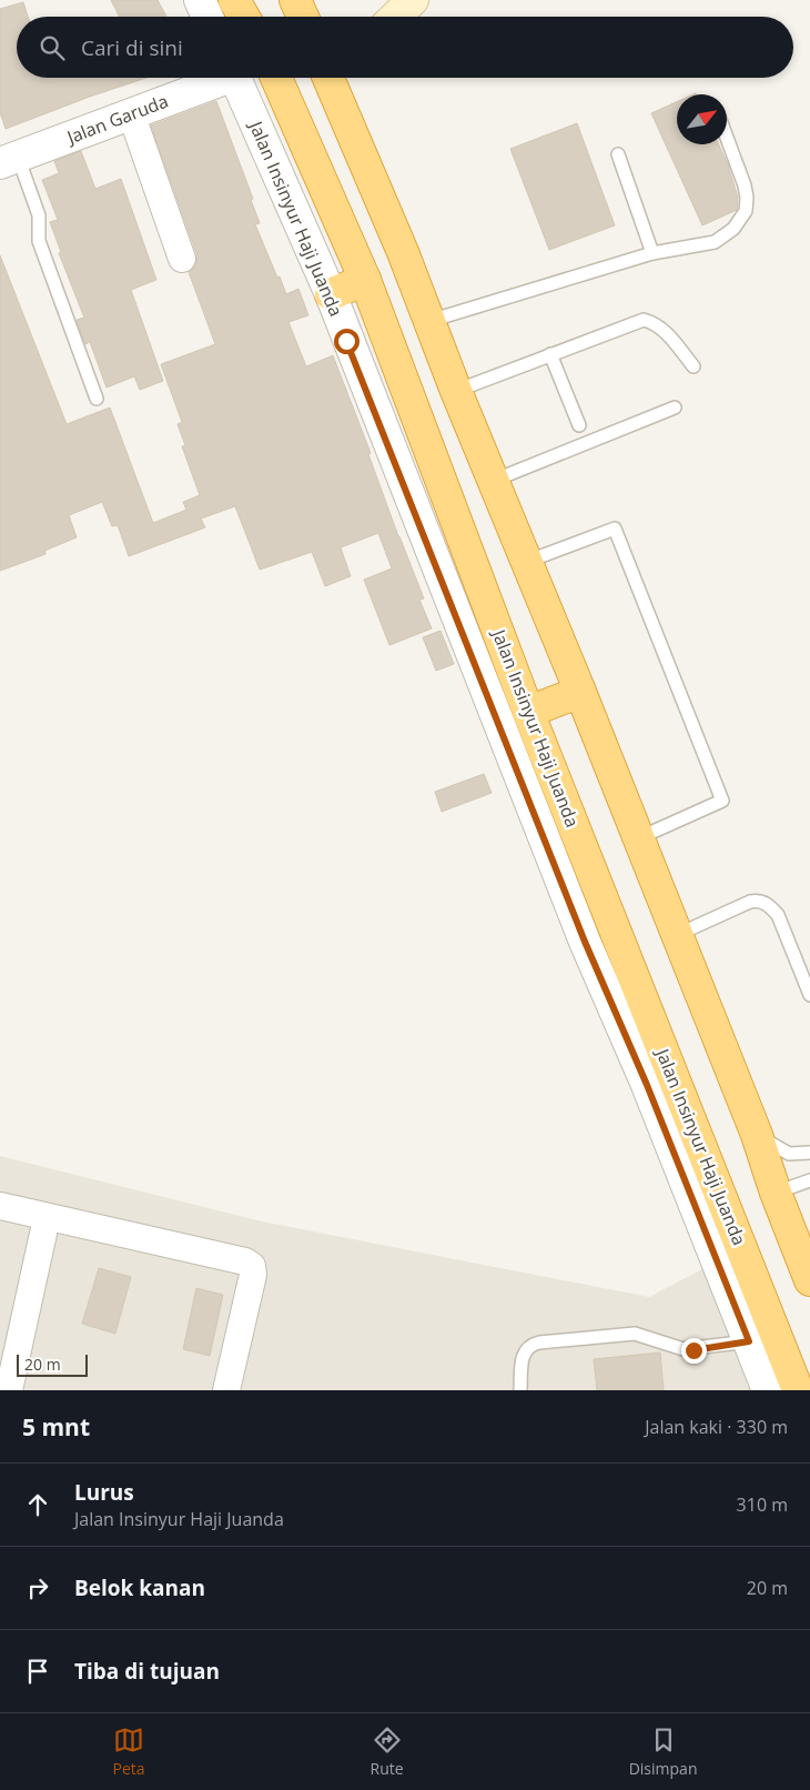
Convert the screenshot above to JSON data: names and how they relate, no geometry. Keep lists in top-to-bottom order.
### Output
{
  "streets": {
    "highway": ["Jalan Insinyur Haji Juanda"],
    "street": ["Jalan Garuda"]
  },
  "scale_bar": "20 m",
  "north": "top right",
  "page": {
    "search": "Cari di sini",
    "scale": "20 m",
    "heading": ["5 mnt", "Jalan kaki · 330 m"],
    "list": [
      ["Lurus", "Jalan Insinyur Haji Juanda", "310 m"],
      ["Belok kanan", "20 m"],
      "Tiba di tujuan"
    ],
    "nav": ["Peta", "Rute", "Disimpan"]
  }
}
